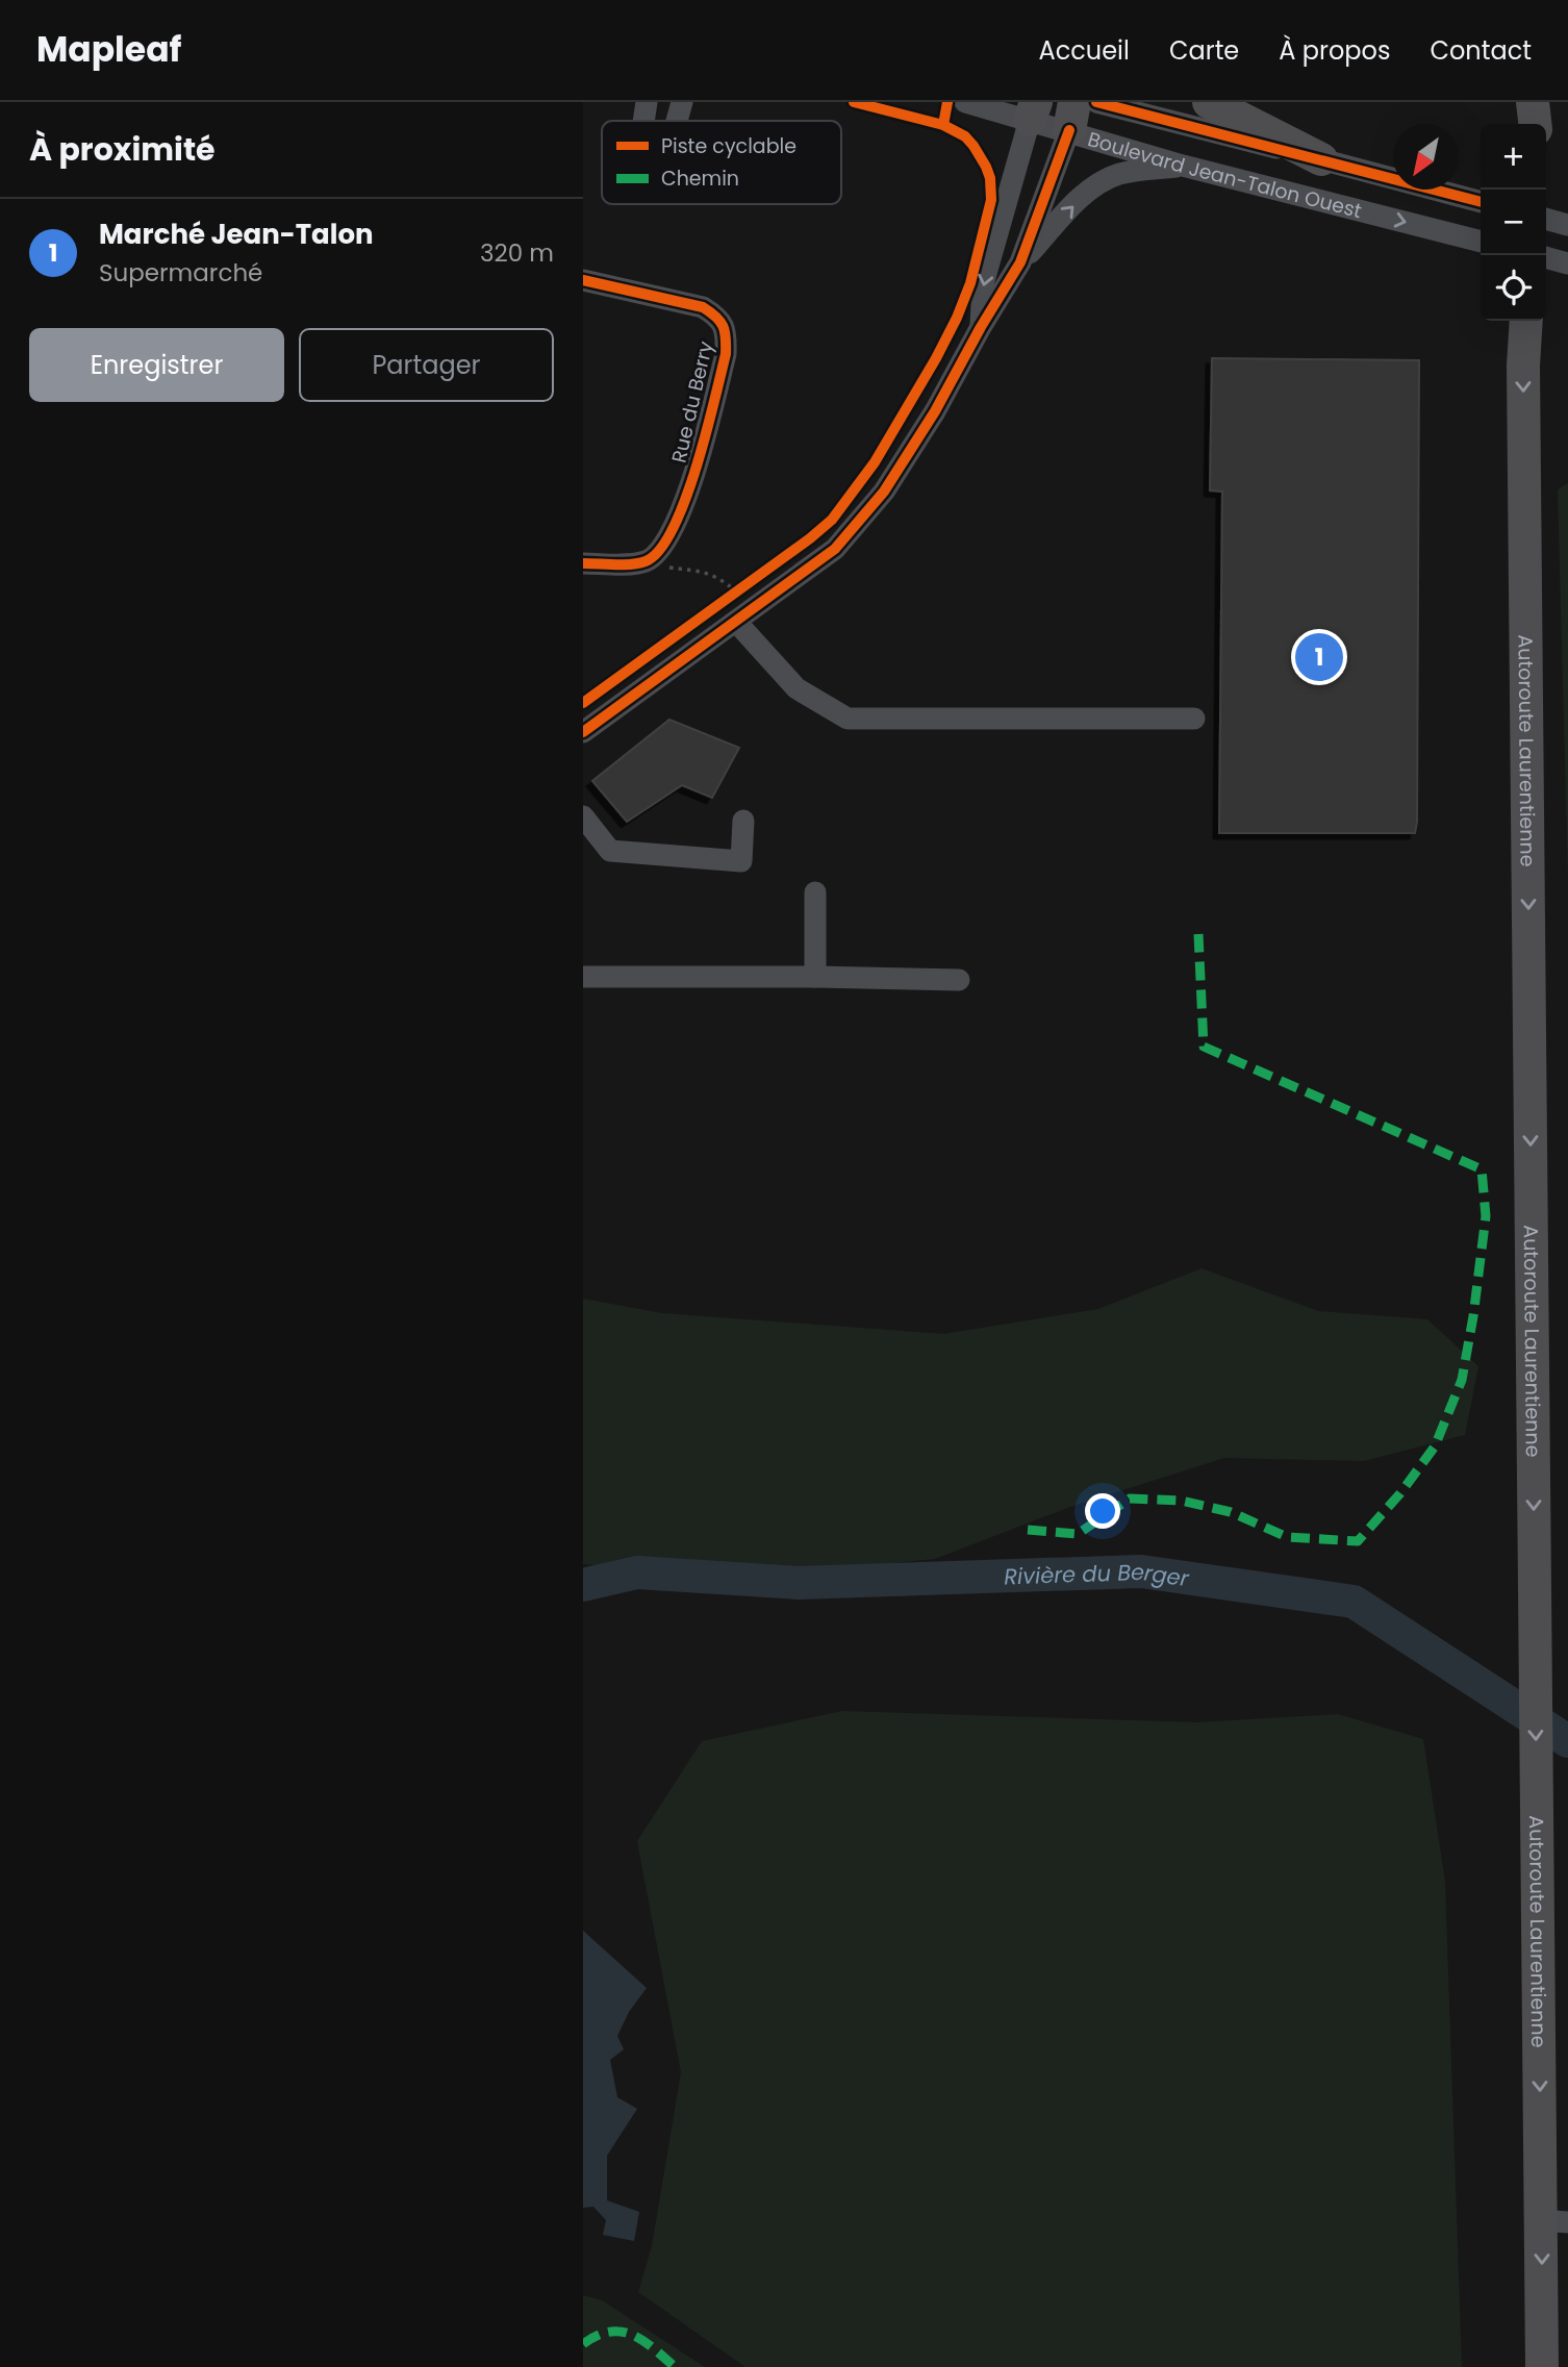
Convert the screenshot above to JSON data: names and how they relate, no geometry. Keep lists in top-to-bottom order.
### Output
{
  "streets": {
    "highway": ["Autoroute Laurentienne"],
    "street": ["Boulevard Jean-Talon Ouest", "Rue du Berry"]
  },
  "one_way": ["Autoroute Laurentienne"],
  "water": ["Rivière du Berger"],
  "legend": ["Piste cyclable", "Chemin"],
  "north": "bottom left",
  "page": {
    "header": "Mapleaf",
    "nav": [
      "Accueil",
      "Carte",
      "À propos",
      "Contact"
    ],
    "heading": "À proximité",
    "map_buttons": ["+", "−"],
    "list": [
      {
        "mark": "1",
        "name": "Marché Jean-Talon",
        "note": "Supermarché",
        "value": "320 m"
      }
    ],
    "buttons": ["Enregistrer", "Partager"],
    "pins": "1"
  }
}
